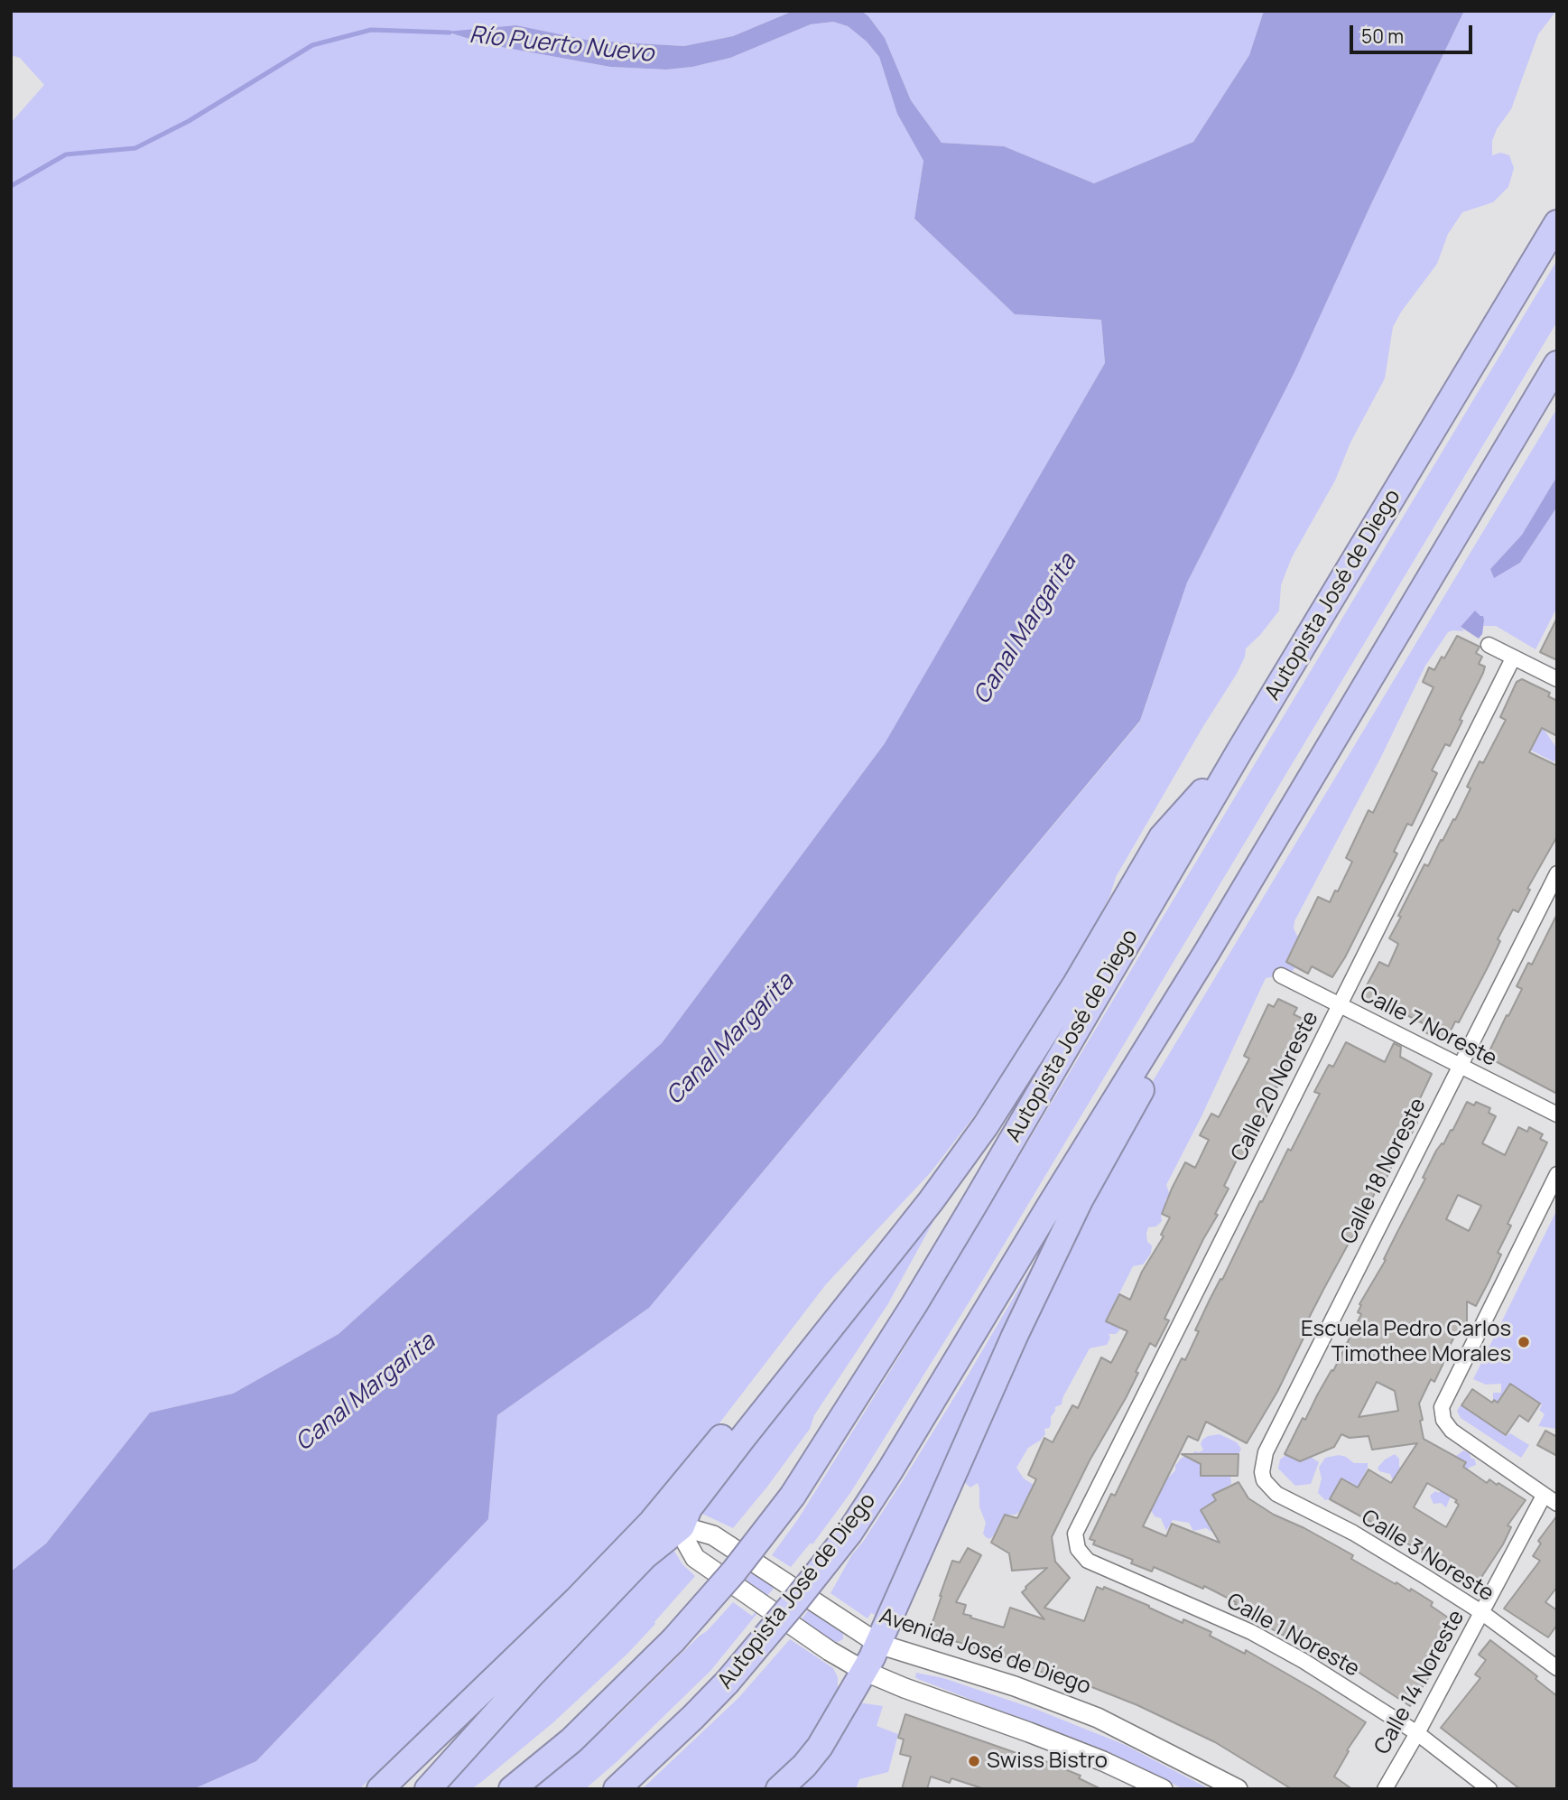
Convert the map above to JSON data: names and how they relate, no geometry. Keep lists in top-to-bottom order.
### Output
{
  "streets": {
    "highway": ["Autopista José de Diego"],
    "main road": ["Avenida José de Diego"],
    "street": [
      "Calle 7 Noreste",
      "Calle 20 Noreste",
      "Calle 18 Noreste",
      "Calle 3 Noreste",
      "Calle 1 Noreste",
      "Calle 14 Noreste"
    ]
  },
  "crossings": [
    ["Calle 7 Noreste", "Calle 20 Noreste"],
    ["Calle 7 Noreste", "Calle 18 Noreste"],
    ["Calle 20 Noreste", "Calle 1 Noreste"],
    ["Calle 18 Noreste", "Calle 3 Noreste"],
    ["Calle 3 Noreste", "Calle 14 Noreste"],
    ["Calle 1 Noreste", "Calle 14 Noreste"]
  ],
  "water": ["Río Puerto Nuevo", "Canal Margarita"],
  "places": ["Escuela Pedro Carlos Timothee Morales", "Swiss Bistro"],
  "scale_bar": "50 m"
}
